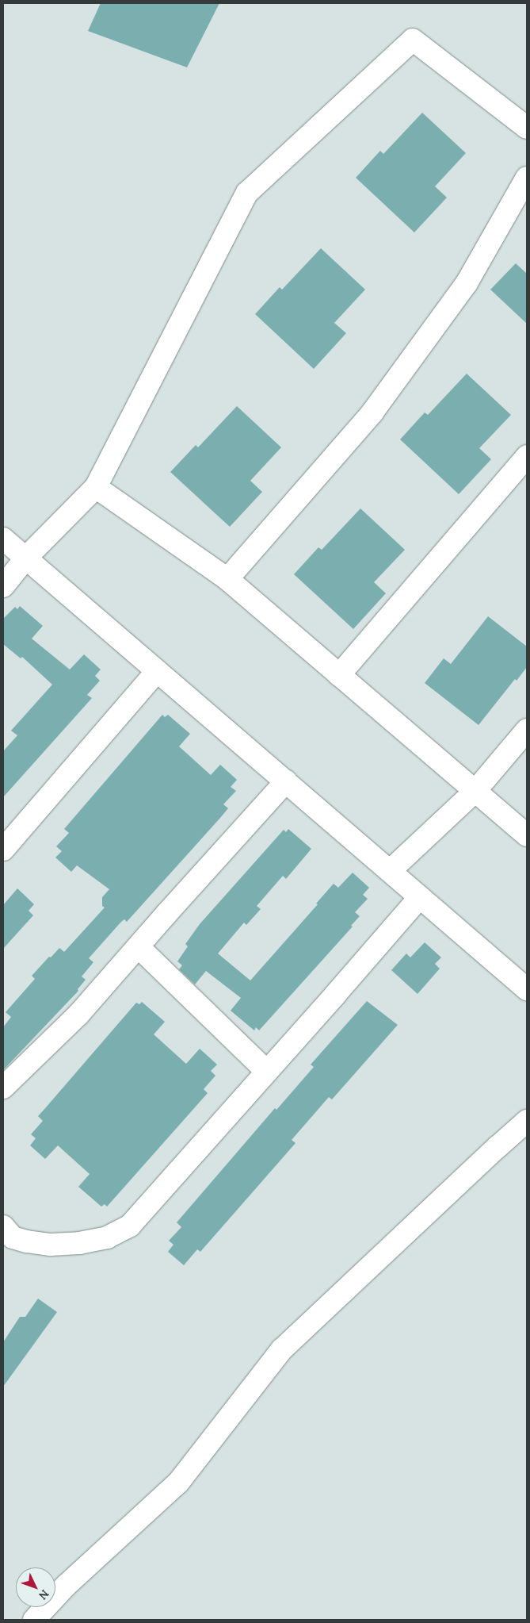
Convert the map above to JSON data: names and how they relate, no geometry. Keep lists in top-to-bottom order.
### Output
{
  "north": "bottom right"
}
